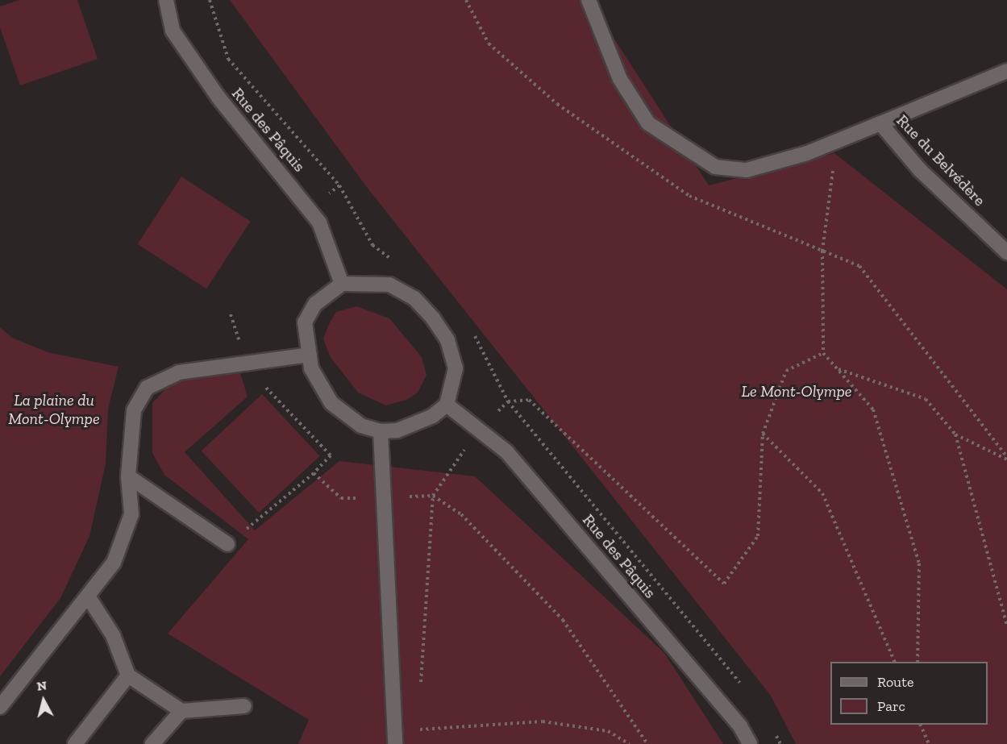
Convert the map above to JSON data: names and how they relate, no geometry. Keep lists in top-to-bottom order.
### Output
{
  "streets": {
    "street": ["Rue des Pâquis", "Rue du Belvédère"]
  },
  "parks": ["Le Mont-Olympe", "La plaine du Mont-Olympe"],
  "legend": ["Route", "Parc"],
  "north": "top"
}
